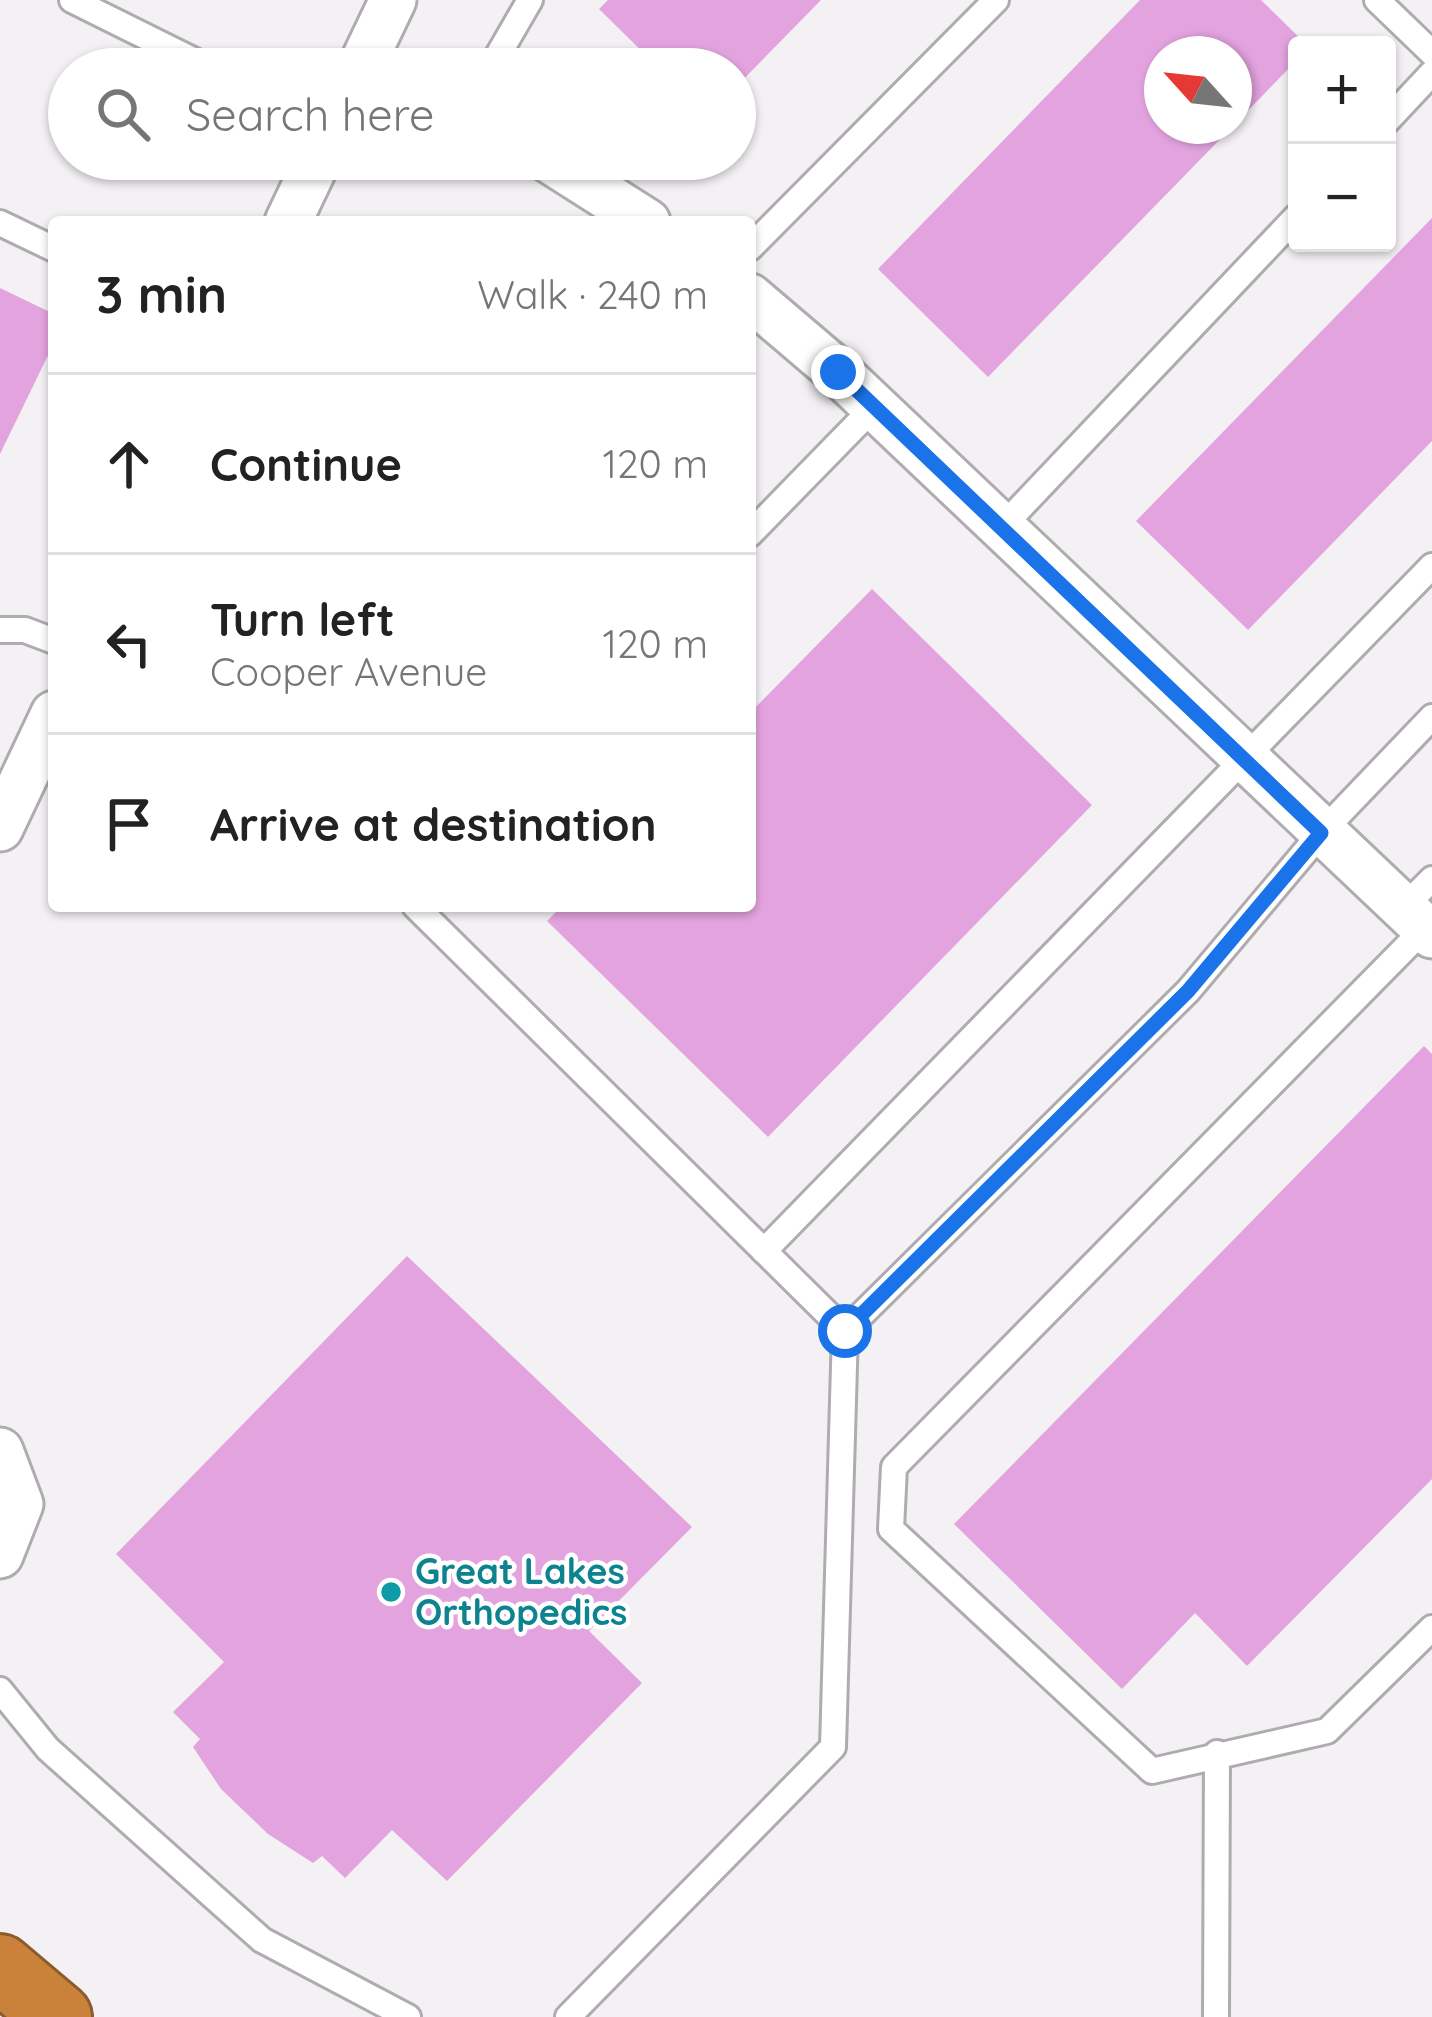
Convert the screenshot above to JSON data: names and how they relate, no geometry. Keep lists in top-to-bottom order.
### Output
{
  "places": ["Great Lakes Orthopedics"],
  "north": "top left",
  "page": {
    "map_buttons": ["+", "−"],
    "search": "Search here",
    "heading": ["3 min", "Walk · 240 m"],
    "list": [
      ["Continue", "120 m"],
      ["Turn left", "Cooper Avenue", "120 m"],
      "Arrive at destination"
    ]
  }
}
